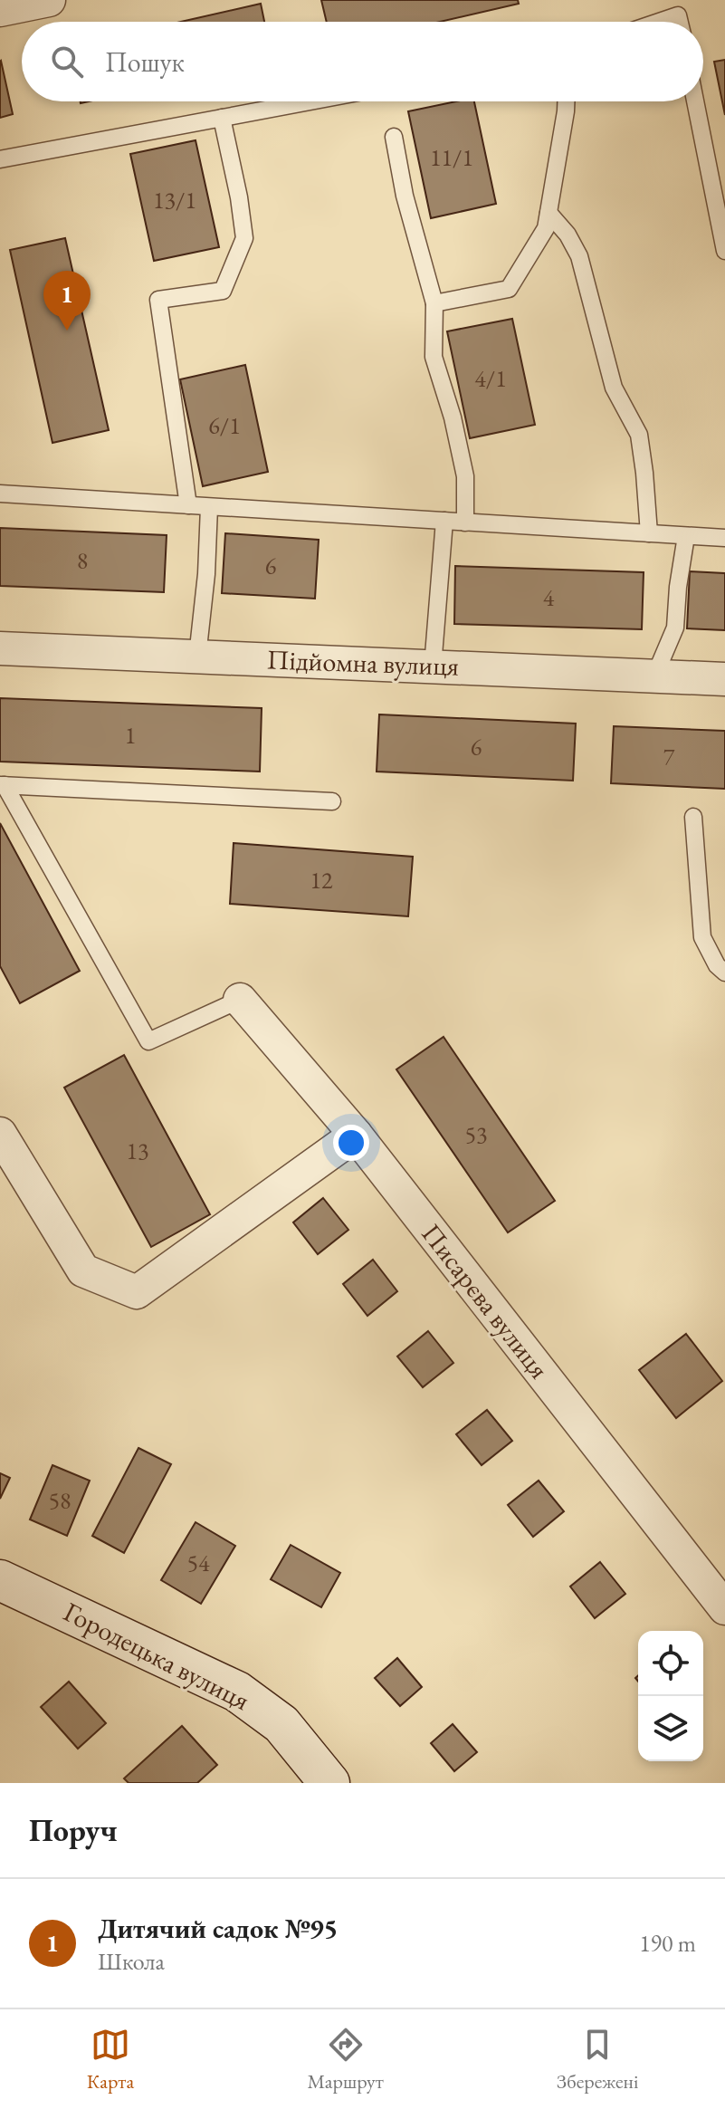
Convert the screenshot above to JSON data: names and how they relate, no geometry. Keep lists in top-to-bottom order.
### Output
{
  "streets": {
    "main road": ["Городецька вулиця"],
    "street": ["Підйомна вулиця", "Писарєва вулиця"]
  },
  "house_numbers": [
    "11/1",
    "13/1",
    "4/1",
    "6/1",
    "8",
    "6",
    "4",
    "1",
    "6",
    "7",
    "12",
    "53",
    "13",
    "58",
    "54"
  ],
  "page": {
    "search": "Пошук",
    "pins": "1",
    "heading": "Поруч",
    "list": [
      {
        "mark": "1",
        "name": "Дитячий садок №95",
        "note": "Школа",
        "value": "190 m"
      }
    ],
    "nav": ["Карта", "Маршрут", "Збережені"]
  }
}
